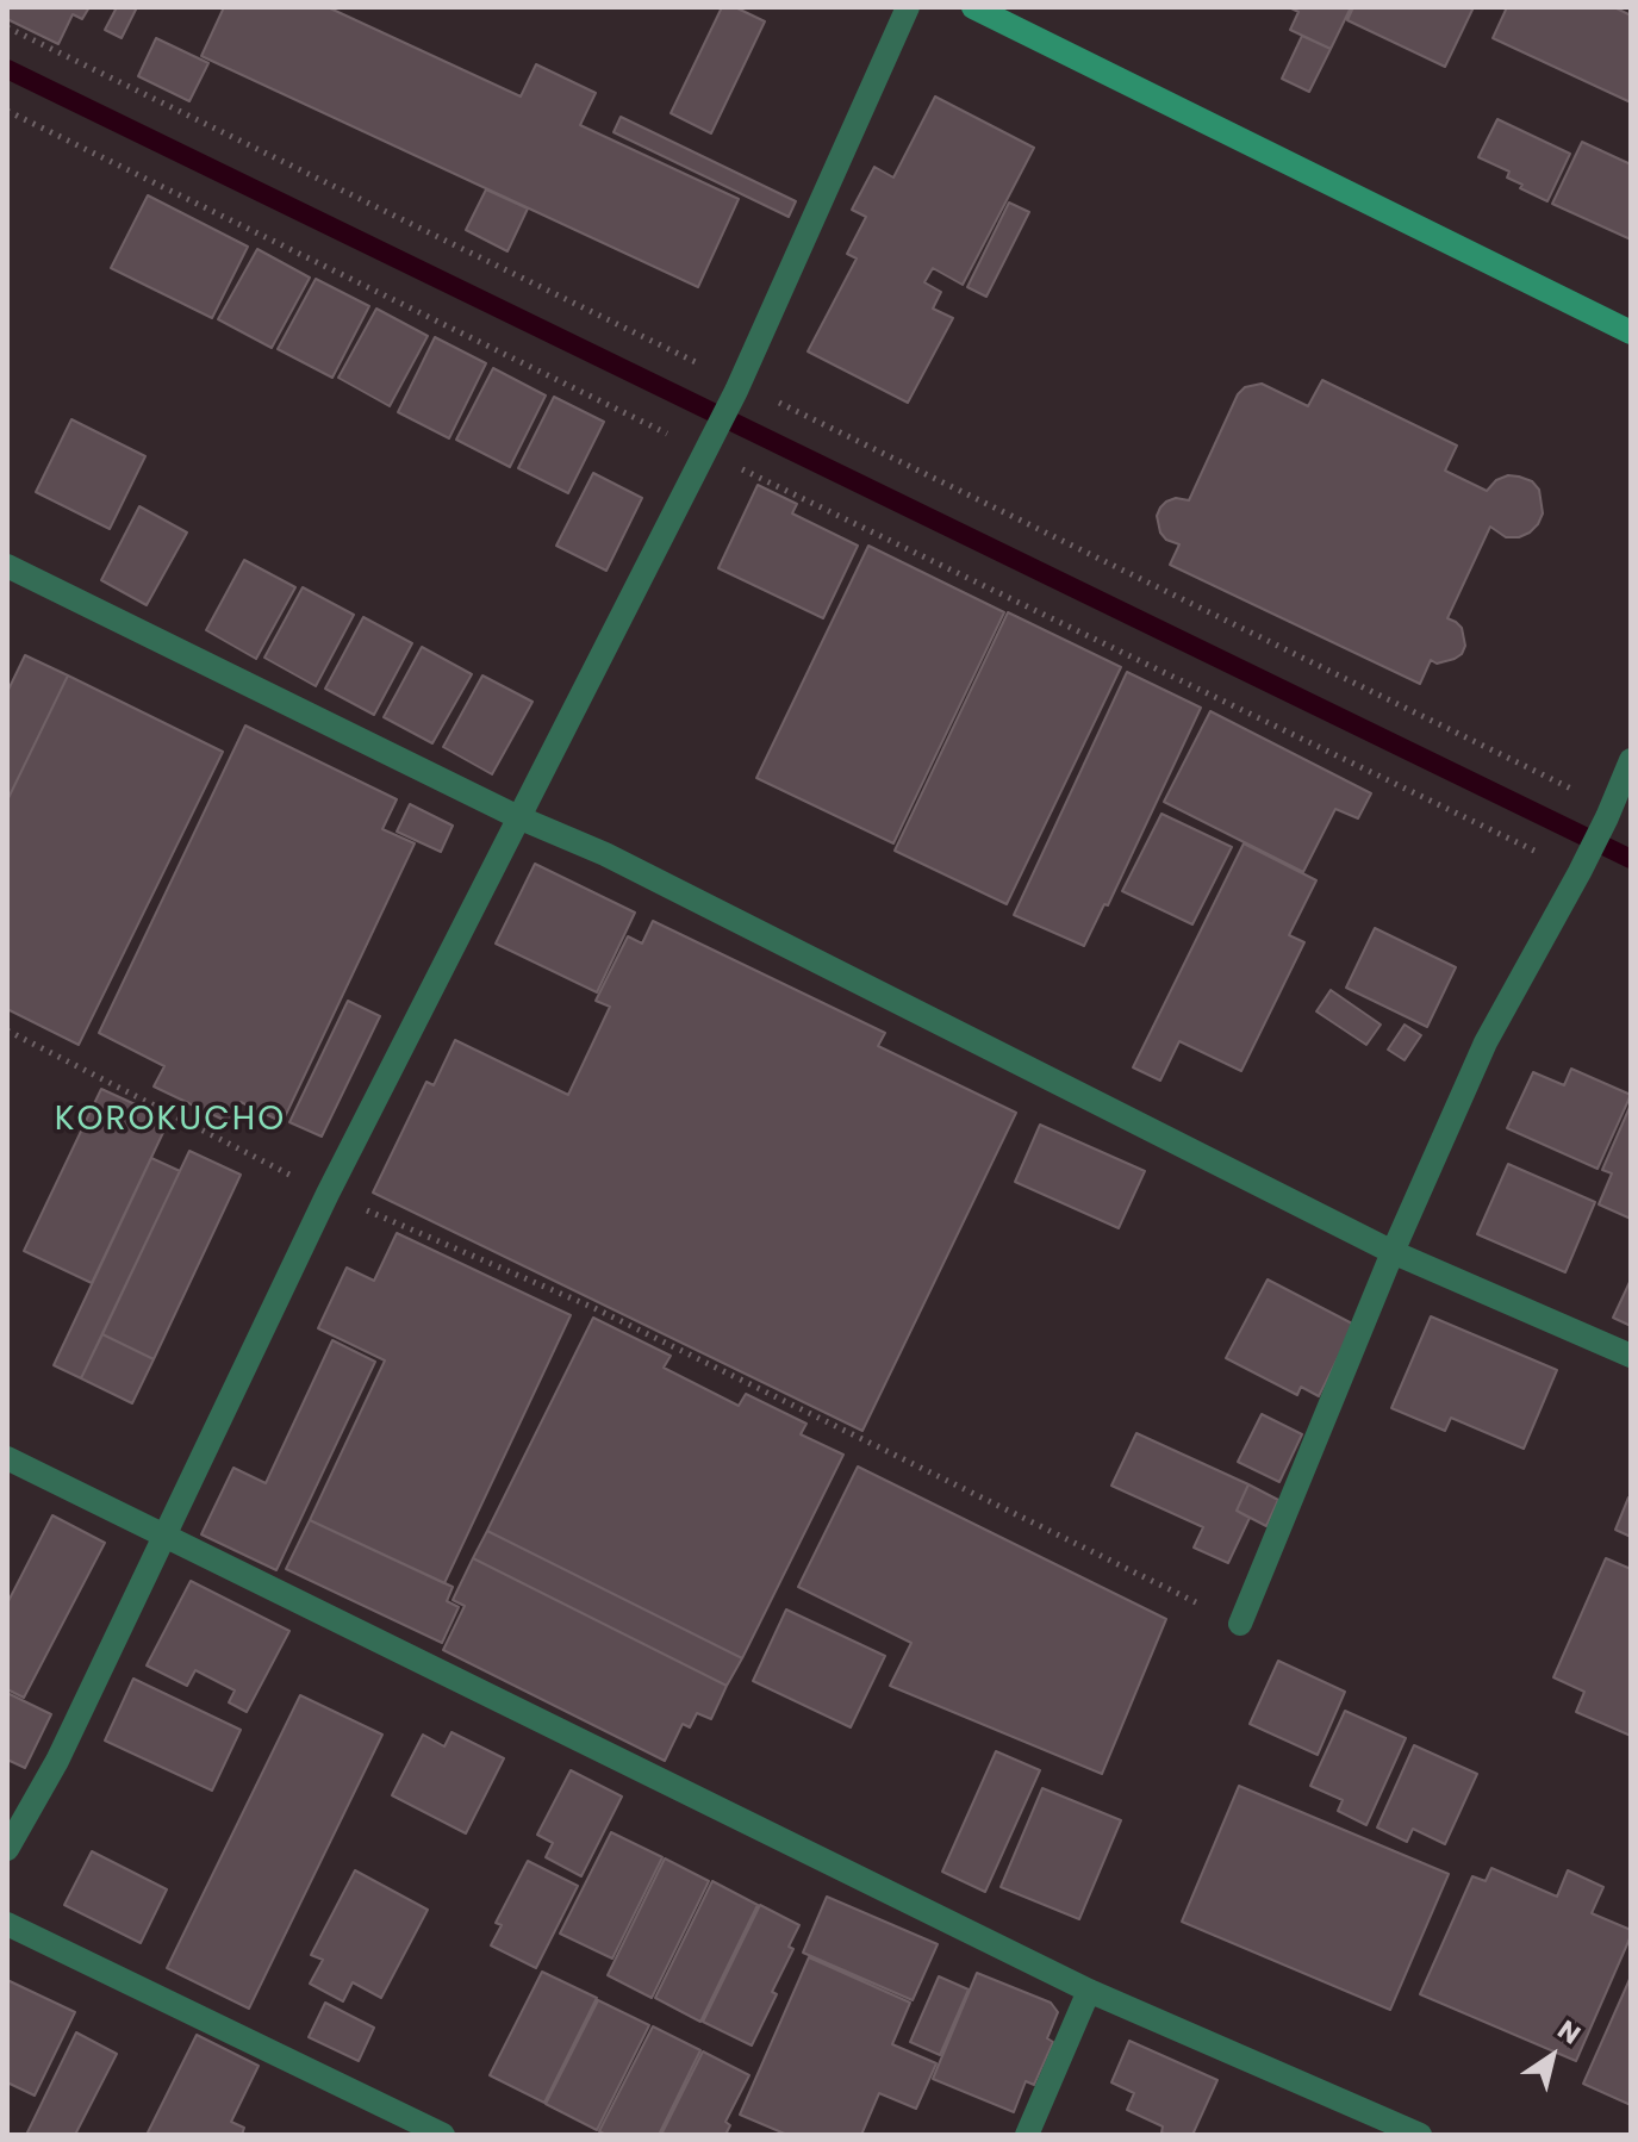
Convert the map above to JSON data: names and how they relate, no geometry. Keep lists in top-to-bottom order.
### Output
{
  "districts": ["KOROKUCHO"],
  "north": "top right"
}
